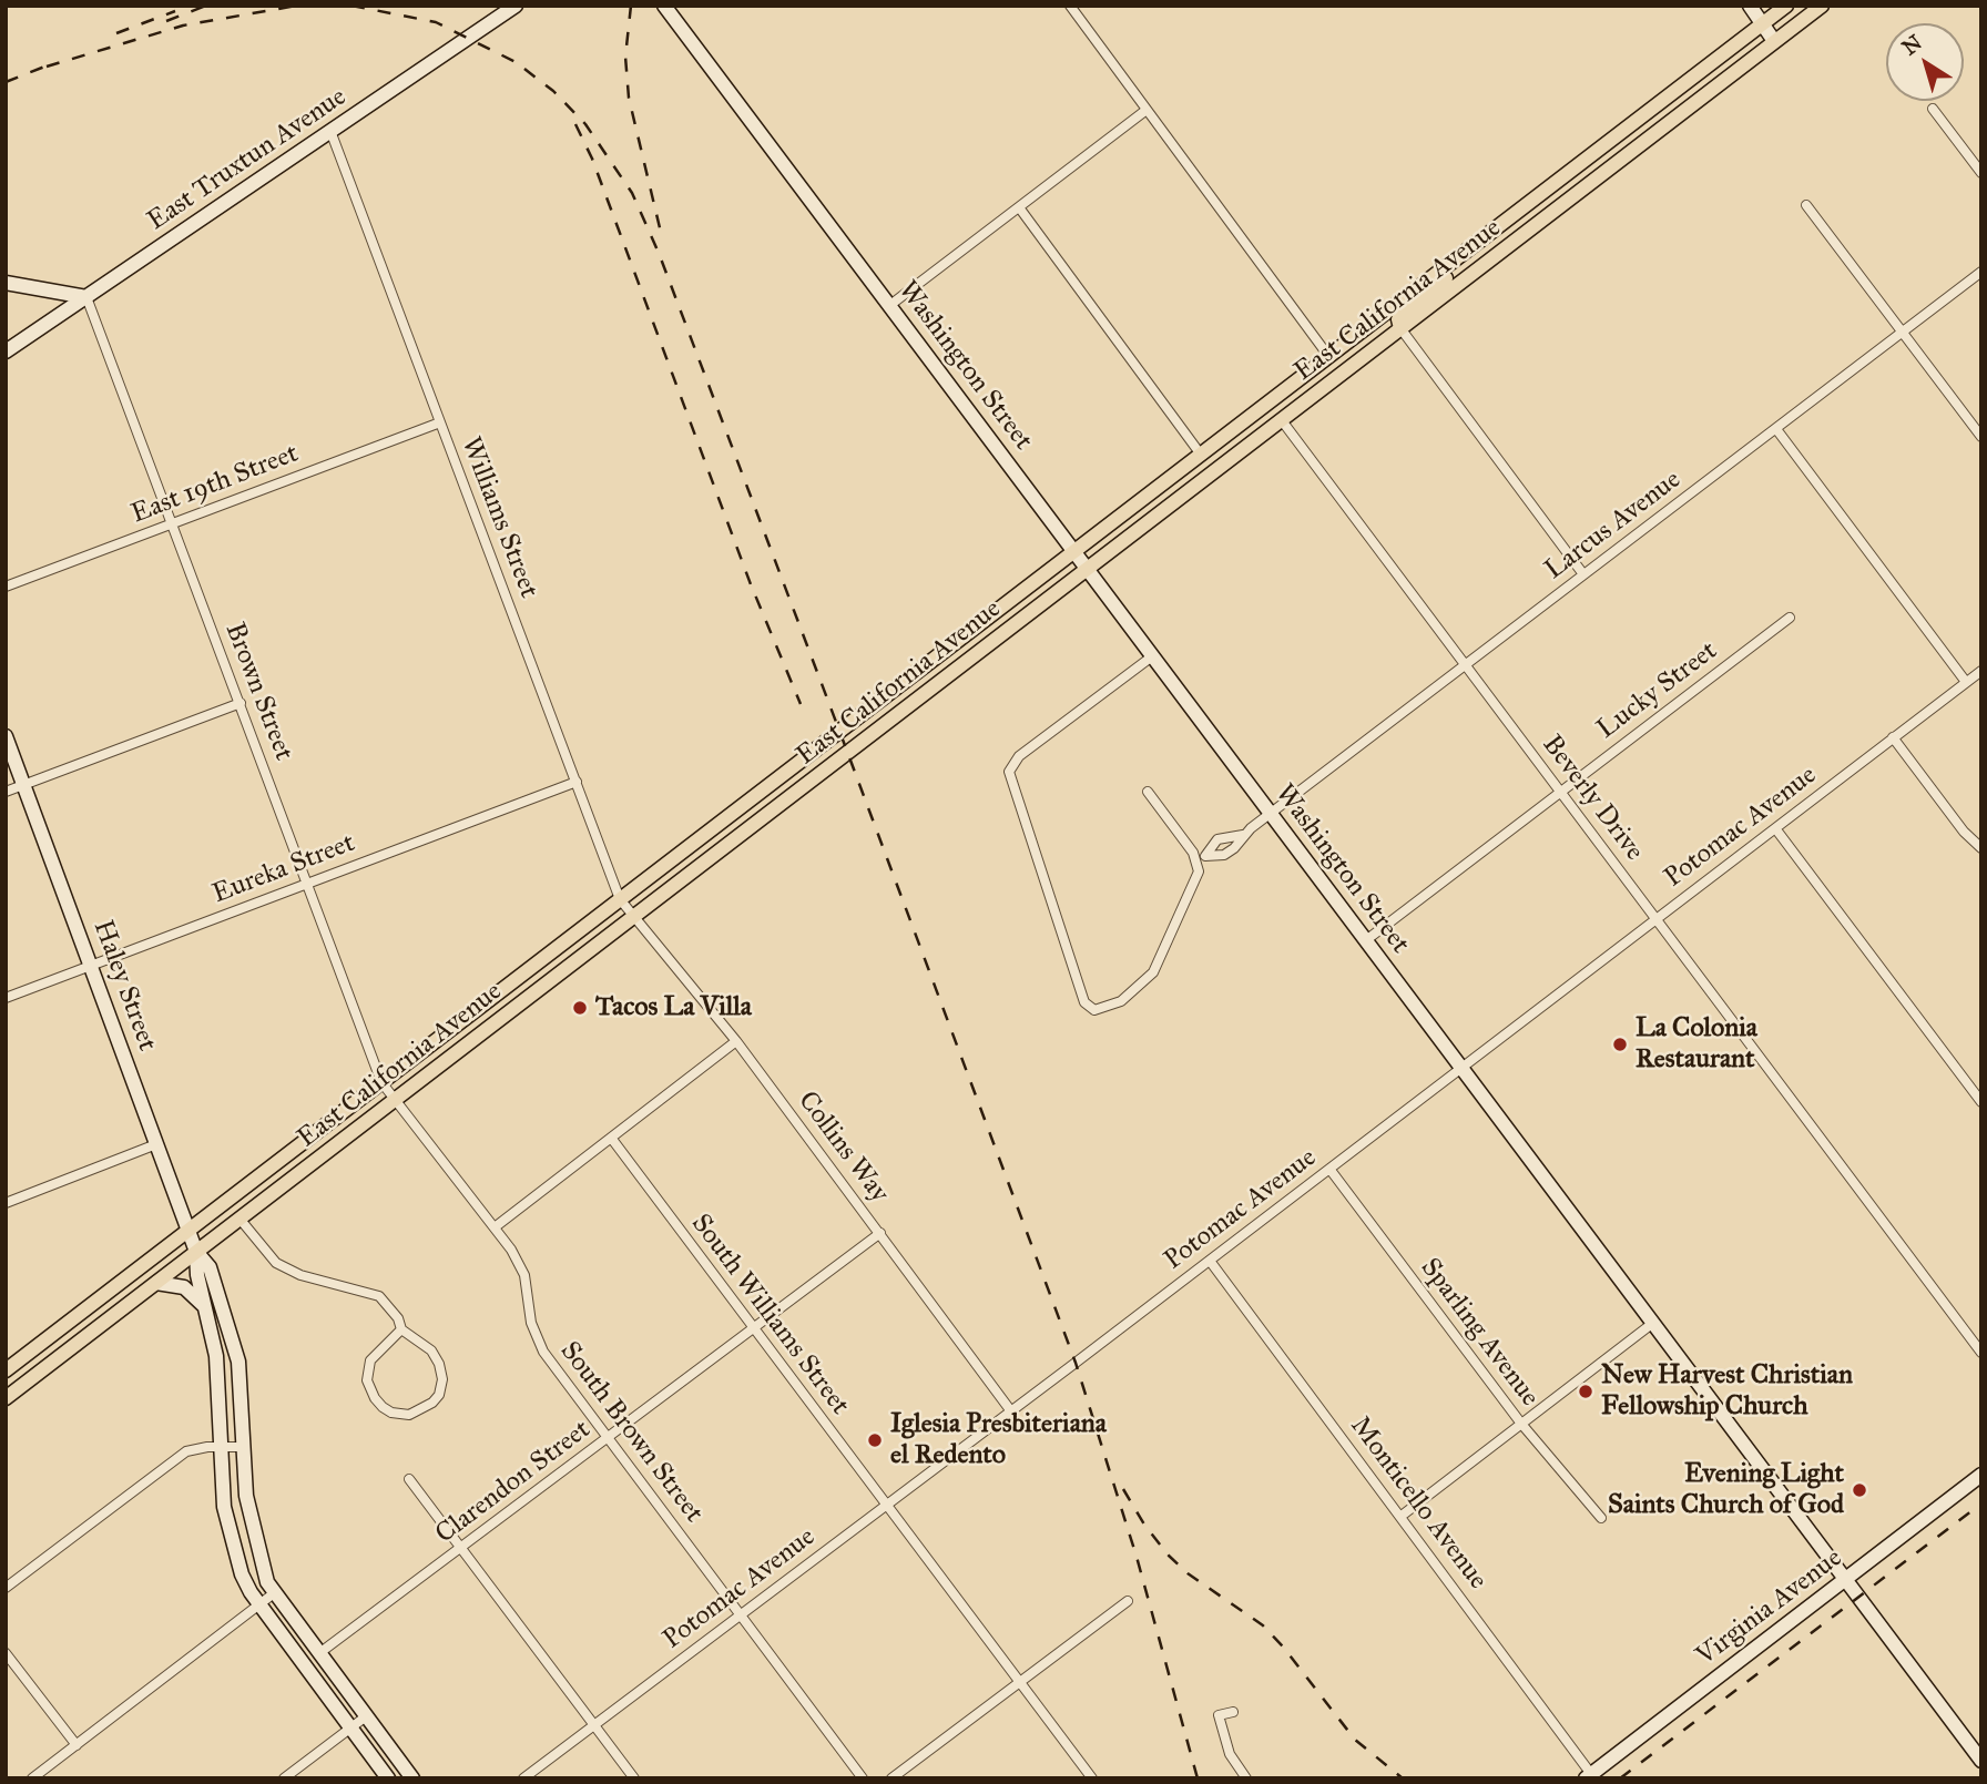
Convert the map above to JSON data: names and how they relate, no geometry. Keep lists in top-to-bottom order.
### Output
{
  "streets": {
    "main road": ["East California Avenue"],
    "street": [
      "East Truxtun Avenue",
      "Washington Street",
      "East 19th Street",
      "Williams Street",
      "Larcus Avenue",
      "Lucky Street",
      "Brown Street",
      "Beverly Drive",
      "Potomac Avenue",
      "Eureka Street",
      "Haley Street",
      "Collins Way",
      "South Williams Street",
      "Sparling Avenue",
      "South Brown Street",
      "Clarendon Street",
      "Monticello Avenue",
      "Virginia Avenue"
    ]
  },
  "crossings": [
    ["East Truxtun Avenue", "Williams Street"],
    ["East Truxtun Avenue", "Brown Street"],
    ["East California Avenue", "Washington Street"],
    ["East California Avenue", "Williams Street"],
    ["East California Avenue", "Brown Street"],
    ["East California Avenue", "Beverly Drive"],
    ["East California Avenue", "Haley Street"],
    ["East California Avenue", "Collins Way"],
    ["East California Avenue", "South Brown Street"],
    ["Washington Street", "Larcus Avenue"],
    ["Washington Street", "Lucky Street"],
    ["Washington Street", "Potomac Avenue"],
    ["Washington Street", "Virginia Avenue"],
    ["East 19th Street", "Williams Street"],
    ["East 19th Street", "Brown Street"],
    ["Williams Street", "Eureka Street"],
    ["Williams Street", "Collins Way"],
    ["Larcus Avenue", "Beverly Drive"],
    ["Lucky Street", "Beverly Drive"],
    ["Brown Street", "Eureka Street"],
    ["Brown Street", "South Brown Street"],
    ["Beverly Drive", "Potomac Avenue"],
    ["Potomac Avenue", "Collins Way"],
    ["Potomac Avenue", "South Williams Street"],
    ["Potomac Avenue", "Sparling Avenue"],
    ["Potomac Avenue", "South Brown Street"],
    ["Potomac Avenue", "Monticello Avenue"],
    ["Eureka Street", "Haley Street"],
    ["Collins Way", "Clarendon Street"],
    ["South Williams Street", "Clarendon Street"],
    ["South Brown Street", "Clarendon Street"],
    ["Monticello Avenue", "Virginia Avenue"]
  ],
  "places": [
    "Tacos La Villa",
    "La Colonia Restaurant",
    "New Harvest Christian Fellowship Church",
    "Iglesia Presbiteriana el Redento",
    "Evening Light Saints Church of God"
  ],
  "north": "top left"
}
